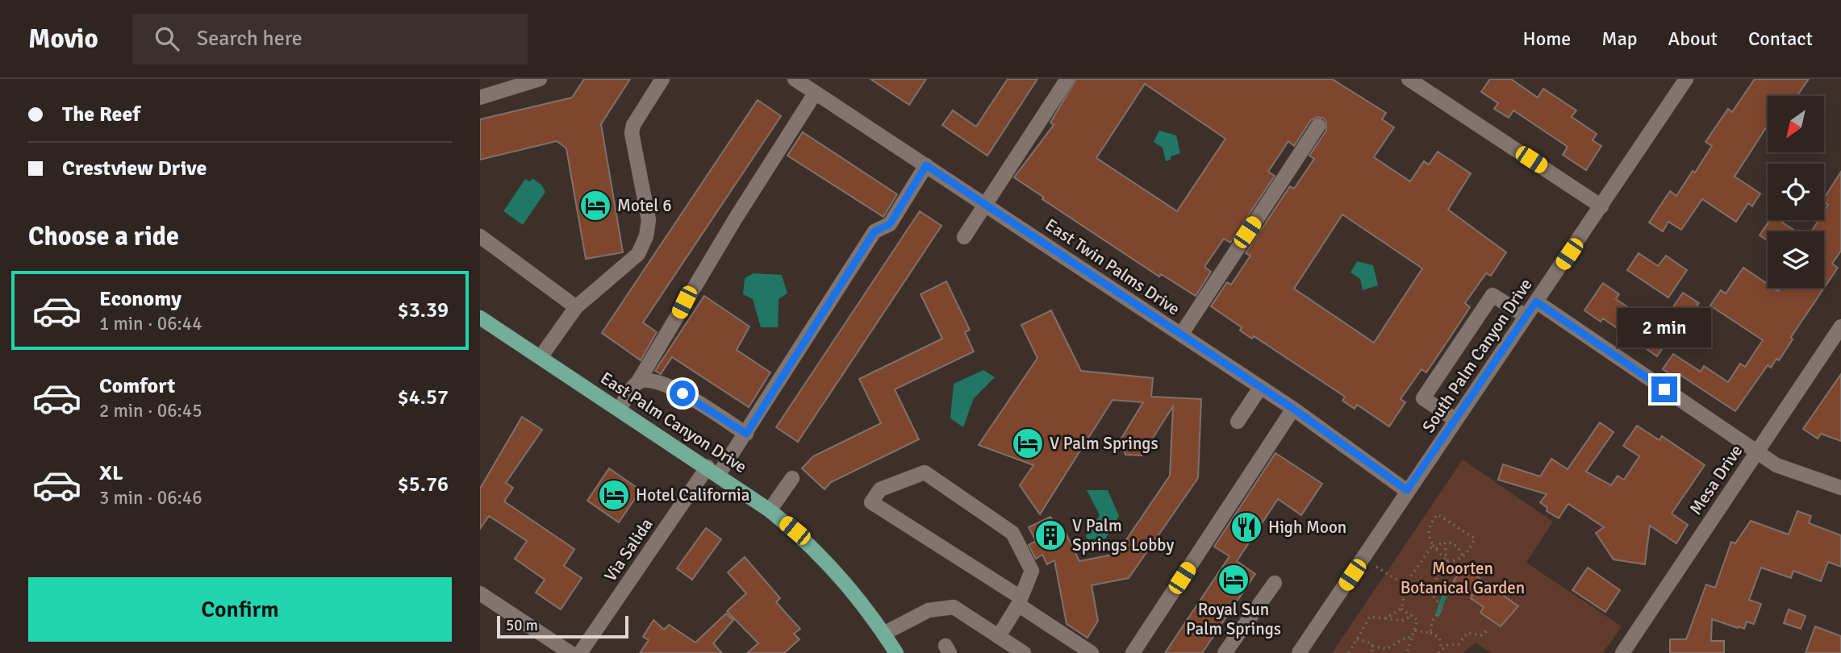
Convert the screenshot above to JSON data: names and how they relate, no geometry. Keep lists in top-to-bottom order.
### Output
{
  "streets": {
    "main road": ["East Palm Canyon Drive"],
    "street": [
      "East Twin Palms Drive",
      "South Palm Canyon Drive",
      "Mesa Drive",
      "Via Salida"
    ]
  },
  "crossings": [
    ["East Twin Palms Drive", "South Palm Canyon Drive"],
    ["East Twin Palms Drive", "Via Salida"],
    ["East Palm Canyon Drive", "Via Salida"]
  ],
  "parks": ["Moorten Botanical Garden"],
  "places": {
    "hotel": [
      "Motel 6",
      "V Palm Springs",
      "Hotel California",
      "Royal Sun Palm Springs"
    ],
    "restaurant": ["High Moon"],
    "building": ["V Palm Springs Lobby"]
  },
  "scale_bar": "50 m",
  "north": "bottom left",
  "page": {
    "header": "Movio",
    "search": "Search here",
    "nav": [
      "Home",
      "Map",
      "About",
      "Contact"
    ],
    "banner": ["The Reef", "Crestview Drive"],
    "heading": "Choose a ride",
    "list": [
      {
        "name": "Economy",
        "note": "1 min · 06:44",
        "value": "$3.39"
      },
      {
        "name": "Comfort",
        "note": "2 min · 06:45",
        "value": "$4.57"
      },
      {
        "name": "XL",
        "note": "3 min · 06:46",
        "value": "$5.76"
      }
    ],
    "bubble": "2 min",
    "buttons": "Confirm",
    "scale": "50 m"
  }
}
